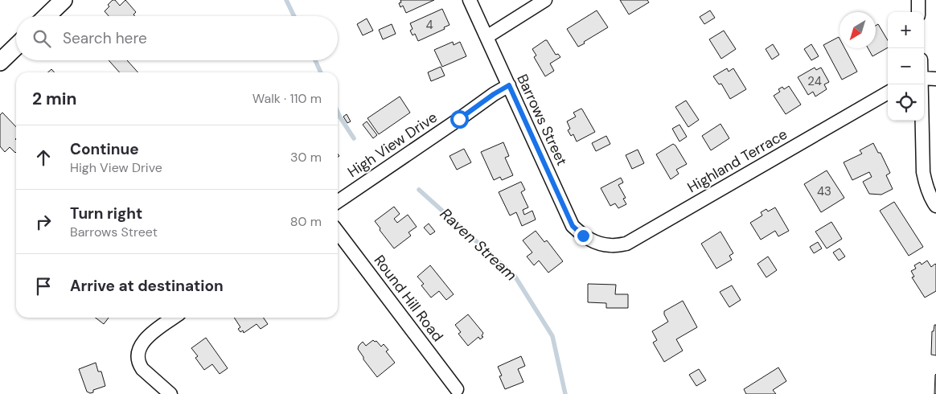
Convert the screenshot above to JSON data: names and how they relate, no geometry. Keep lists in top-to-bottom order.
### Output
{
  "streets": {
    "street": [
      "Barrows Street",
      "High View Drive",
      "Highland Terrace",
      "Round Hill Road"
    ]
  },
  "crossings": [
    ["Barrows Street", "High View Drive"],
    ["Barrows Street", "Highland Terrace"]
  ],
  "water": ["Raven Stream"],
  "house_numbers": ["4", "24", "43"],
  "north": "bottom left",
  "page": {
    "map_buttons": ["+", "−"],
    "search": "Search here",
    "heading": ["2 min", "Walk · 110 m"],
    "list": [
      ["Continue", "High View Drive", "30 m"],
      ["Turn right", "Barrows Street", "80 m"],
      "Arrive at destination"
    ]
  }
}
